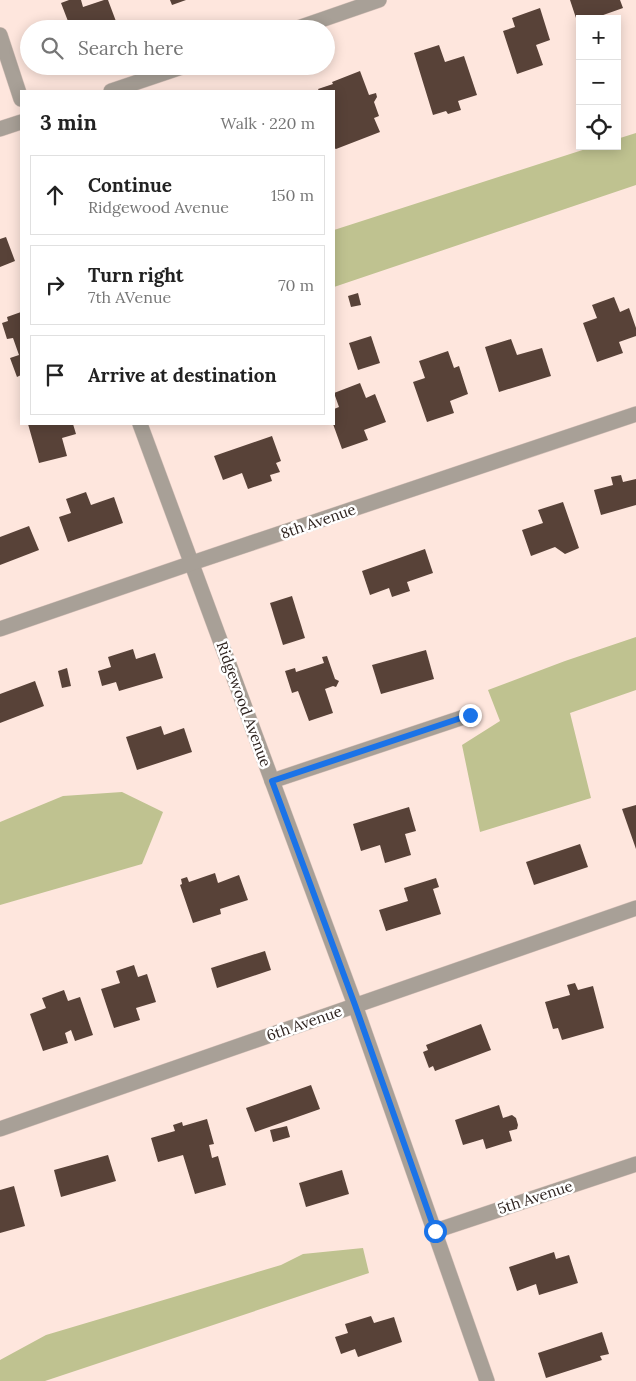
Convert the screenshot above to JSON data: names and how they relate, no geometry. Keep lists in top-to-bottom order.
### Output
{
  "streets": {
    "street": [
      "8th Avenue",
      "Ridgewood Avenue",
      "6th Avenue",
      "5th Avenue"
    ]
  },
  "crossings": [
    ["8th Avenue", "Ridgewood Avenue"],
    ["Ridgewood Avenue", "6th Avenue"],
    ["Ridgewood Avenue", "5th Avenue"]
  ],
  "page": {
    "map_buttons": ["+", "−"],
    "search": "Search here",
    "heading": ["3 min", "Walk · 220 m"],
    "list": [
      ["Continue", "Ridgewood Avenue", "150 m"],
      ["Turn right", "7th AVenue", "70 m"],
      "Arrive at destination"
    ]
  }
}
